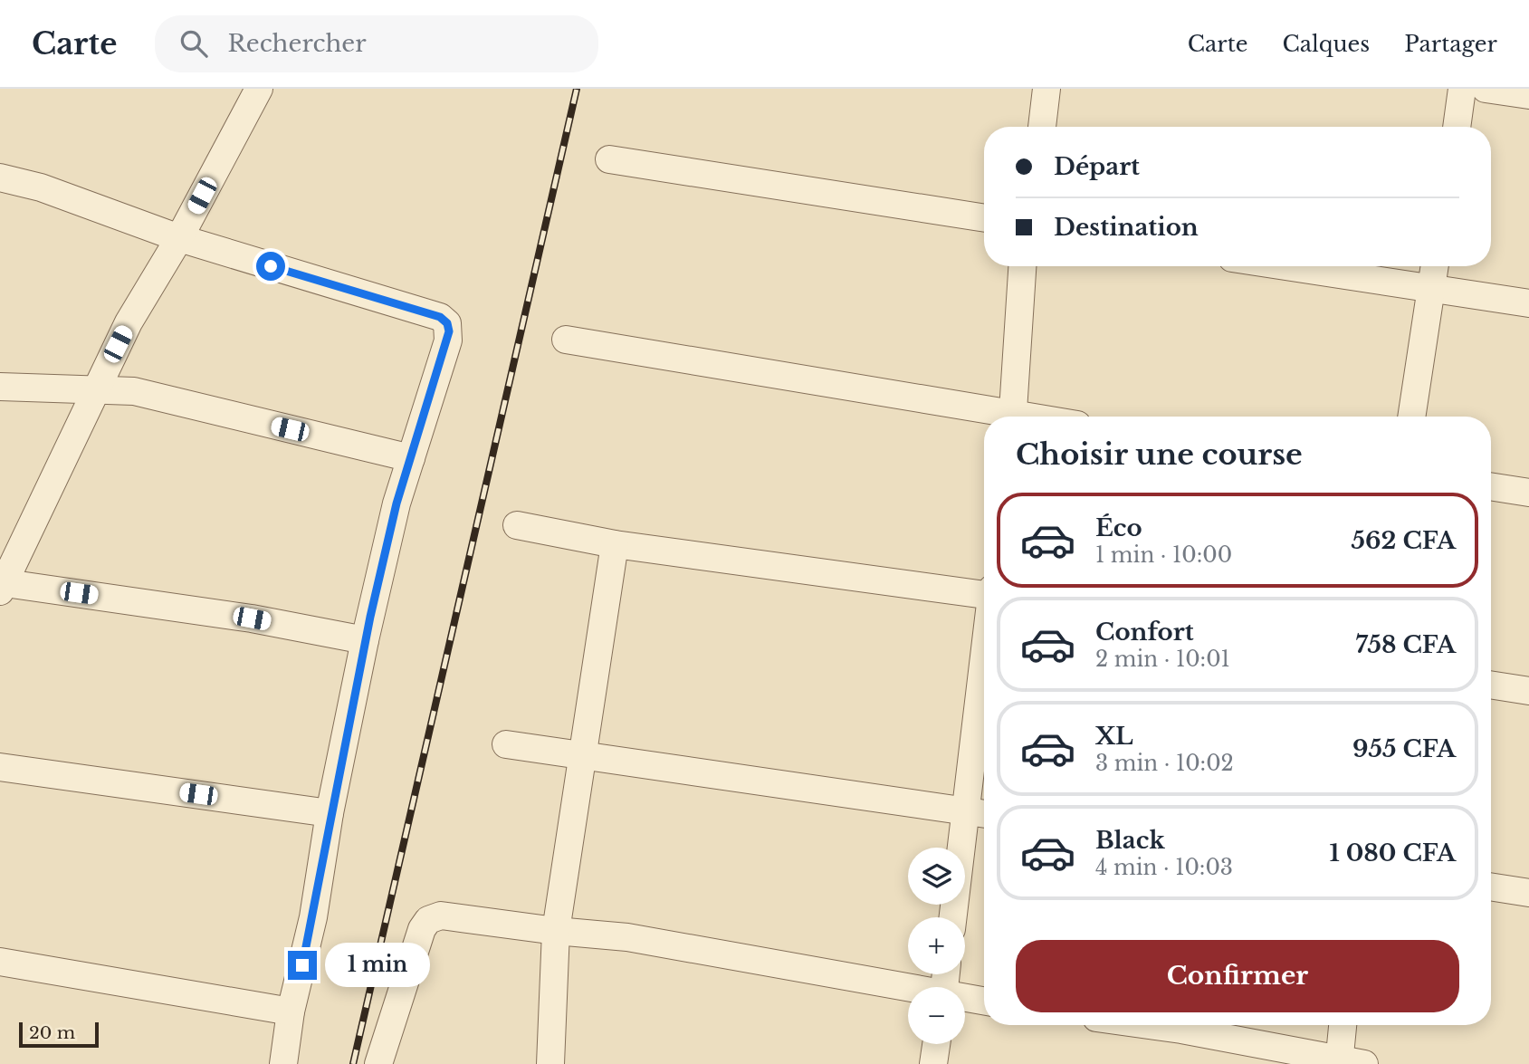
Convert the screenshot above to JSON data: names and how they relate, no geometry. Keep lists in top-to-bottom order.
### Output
{
  "scale_bar": "20 m",
  "page": {
    "header": "Carte",
    "search": "Rechercher",
    "nav": ["Carte", "Calques", "Partager"],
    "banner": ["Départ", "Destination"],
    "heading": "Choisir une course",
    "list": [
      {
        "name": "Éco",
        "note": "1 min · 10:00",
        "value": "562 CFA"
      },
      {
        "name": "Confort",
        "note": "2 min · 10:01",
        "value": "758 CFA"
      },
      {
        "name": "XL",
        "note": "3 min · 10:02",
        "value": "955 CFA"
      },
      {
        "name": "Black",
        "note": "4 min · 10:03",
        "value": "1 080 CFA"
      }
    ],
    "map_buttons": ["+", "−"],
    "buttons": "Confirmer",
    "bubble": "1 min",
    "scale": "20 m"
  }
}
